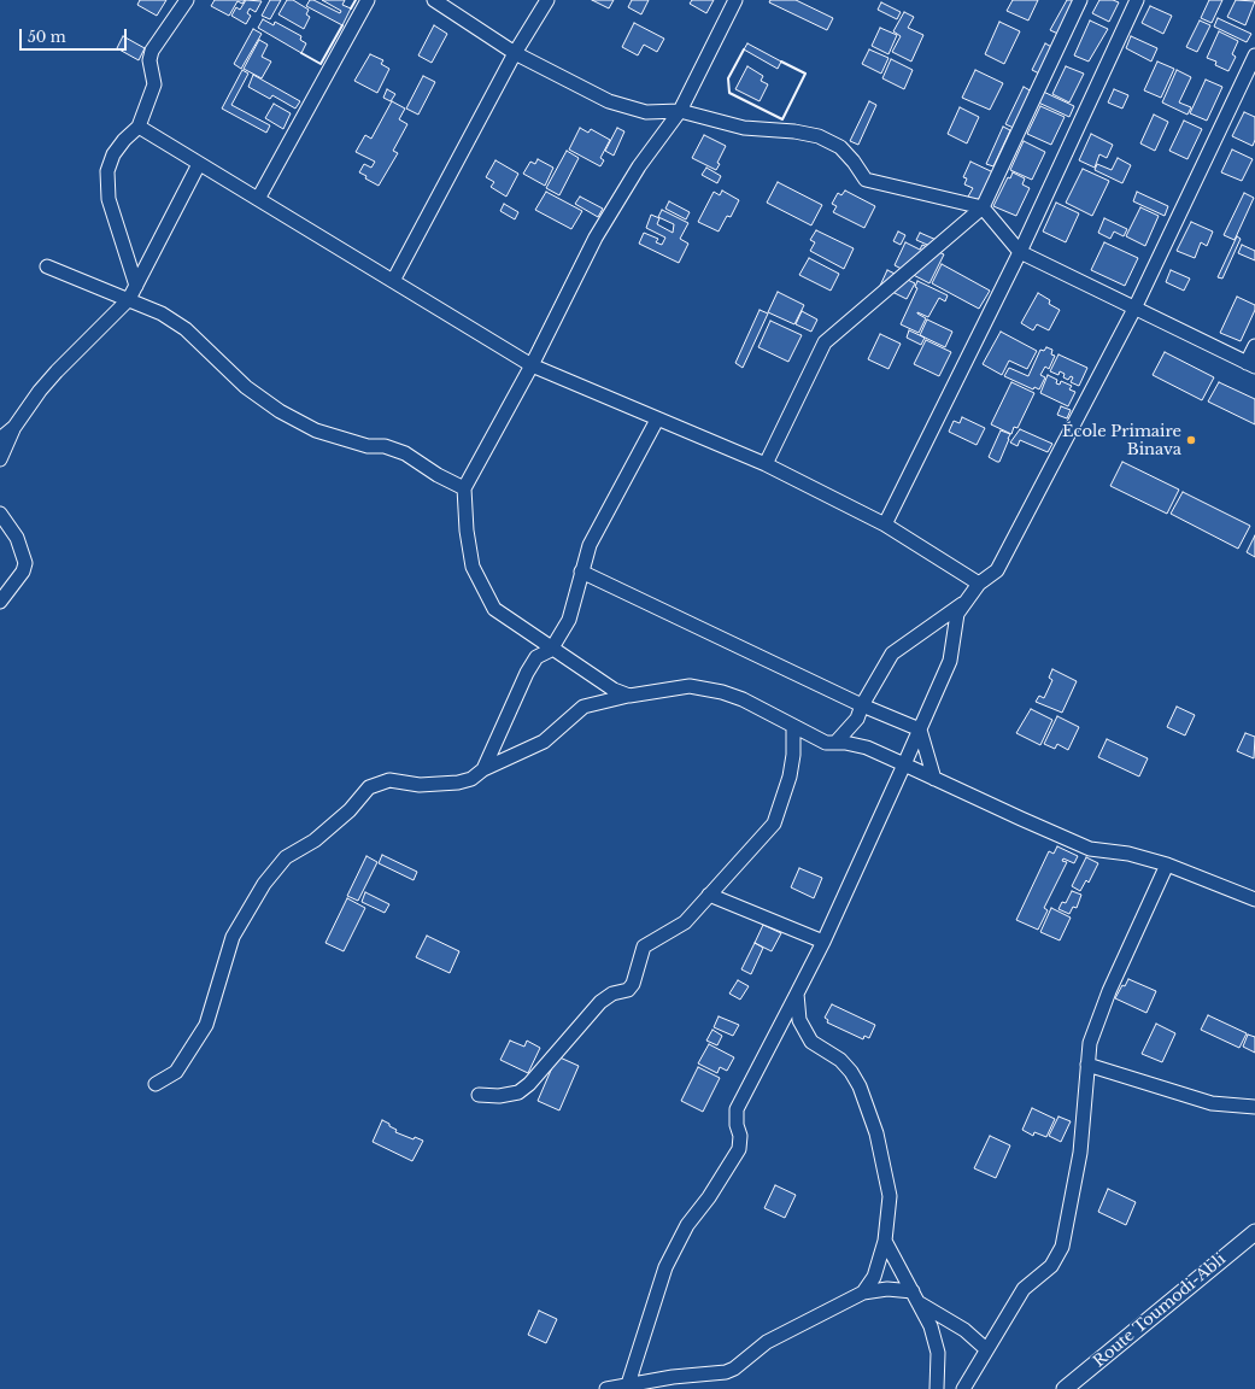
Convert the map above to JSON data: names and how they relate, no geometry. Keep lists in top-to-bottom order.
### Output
{
  "streets": {
    "street": ["Route Toumodi-Abli"]
  },
  "places": ["École Primaire Binava"],
  "scale_bar": "50 m"
}
